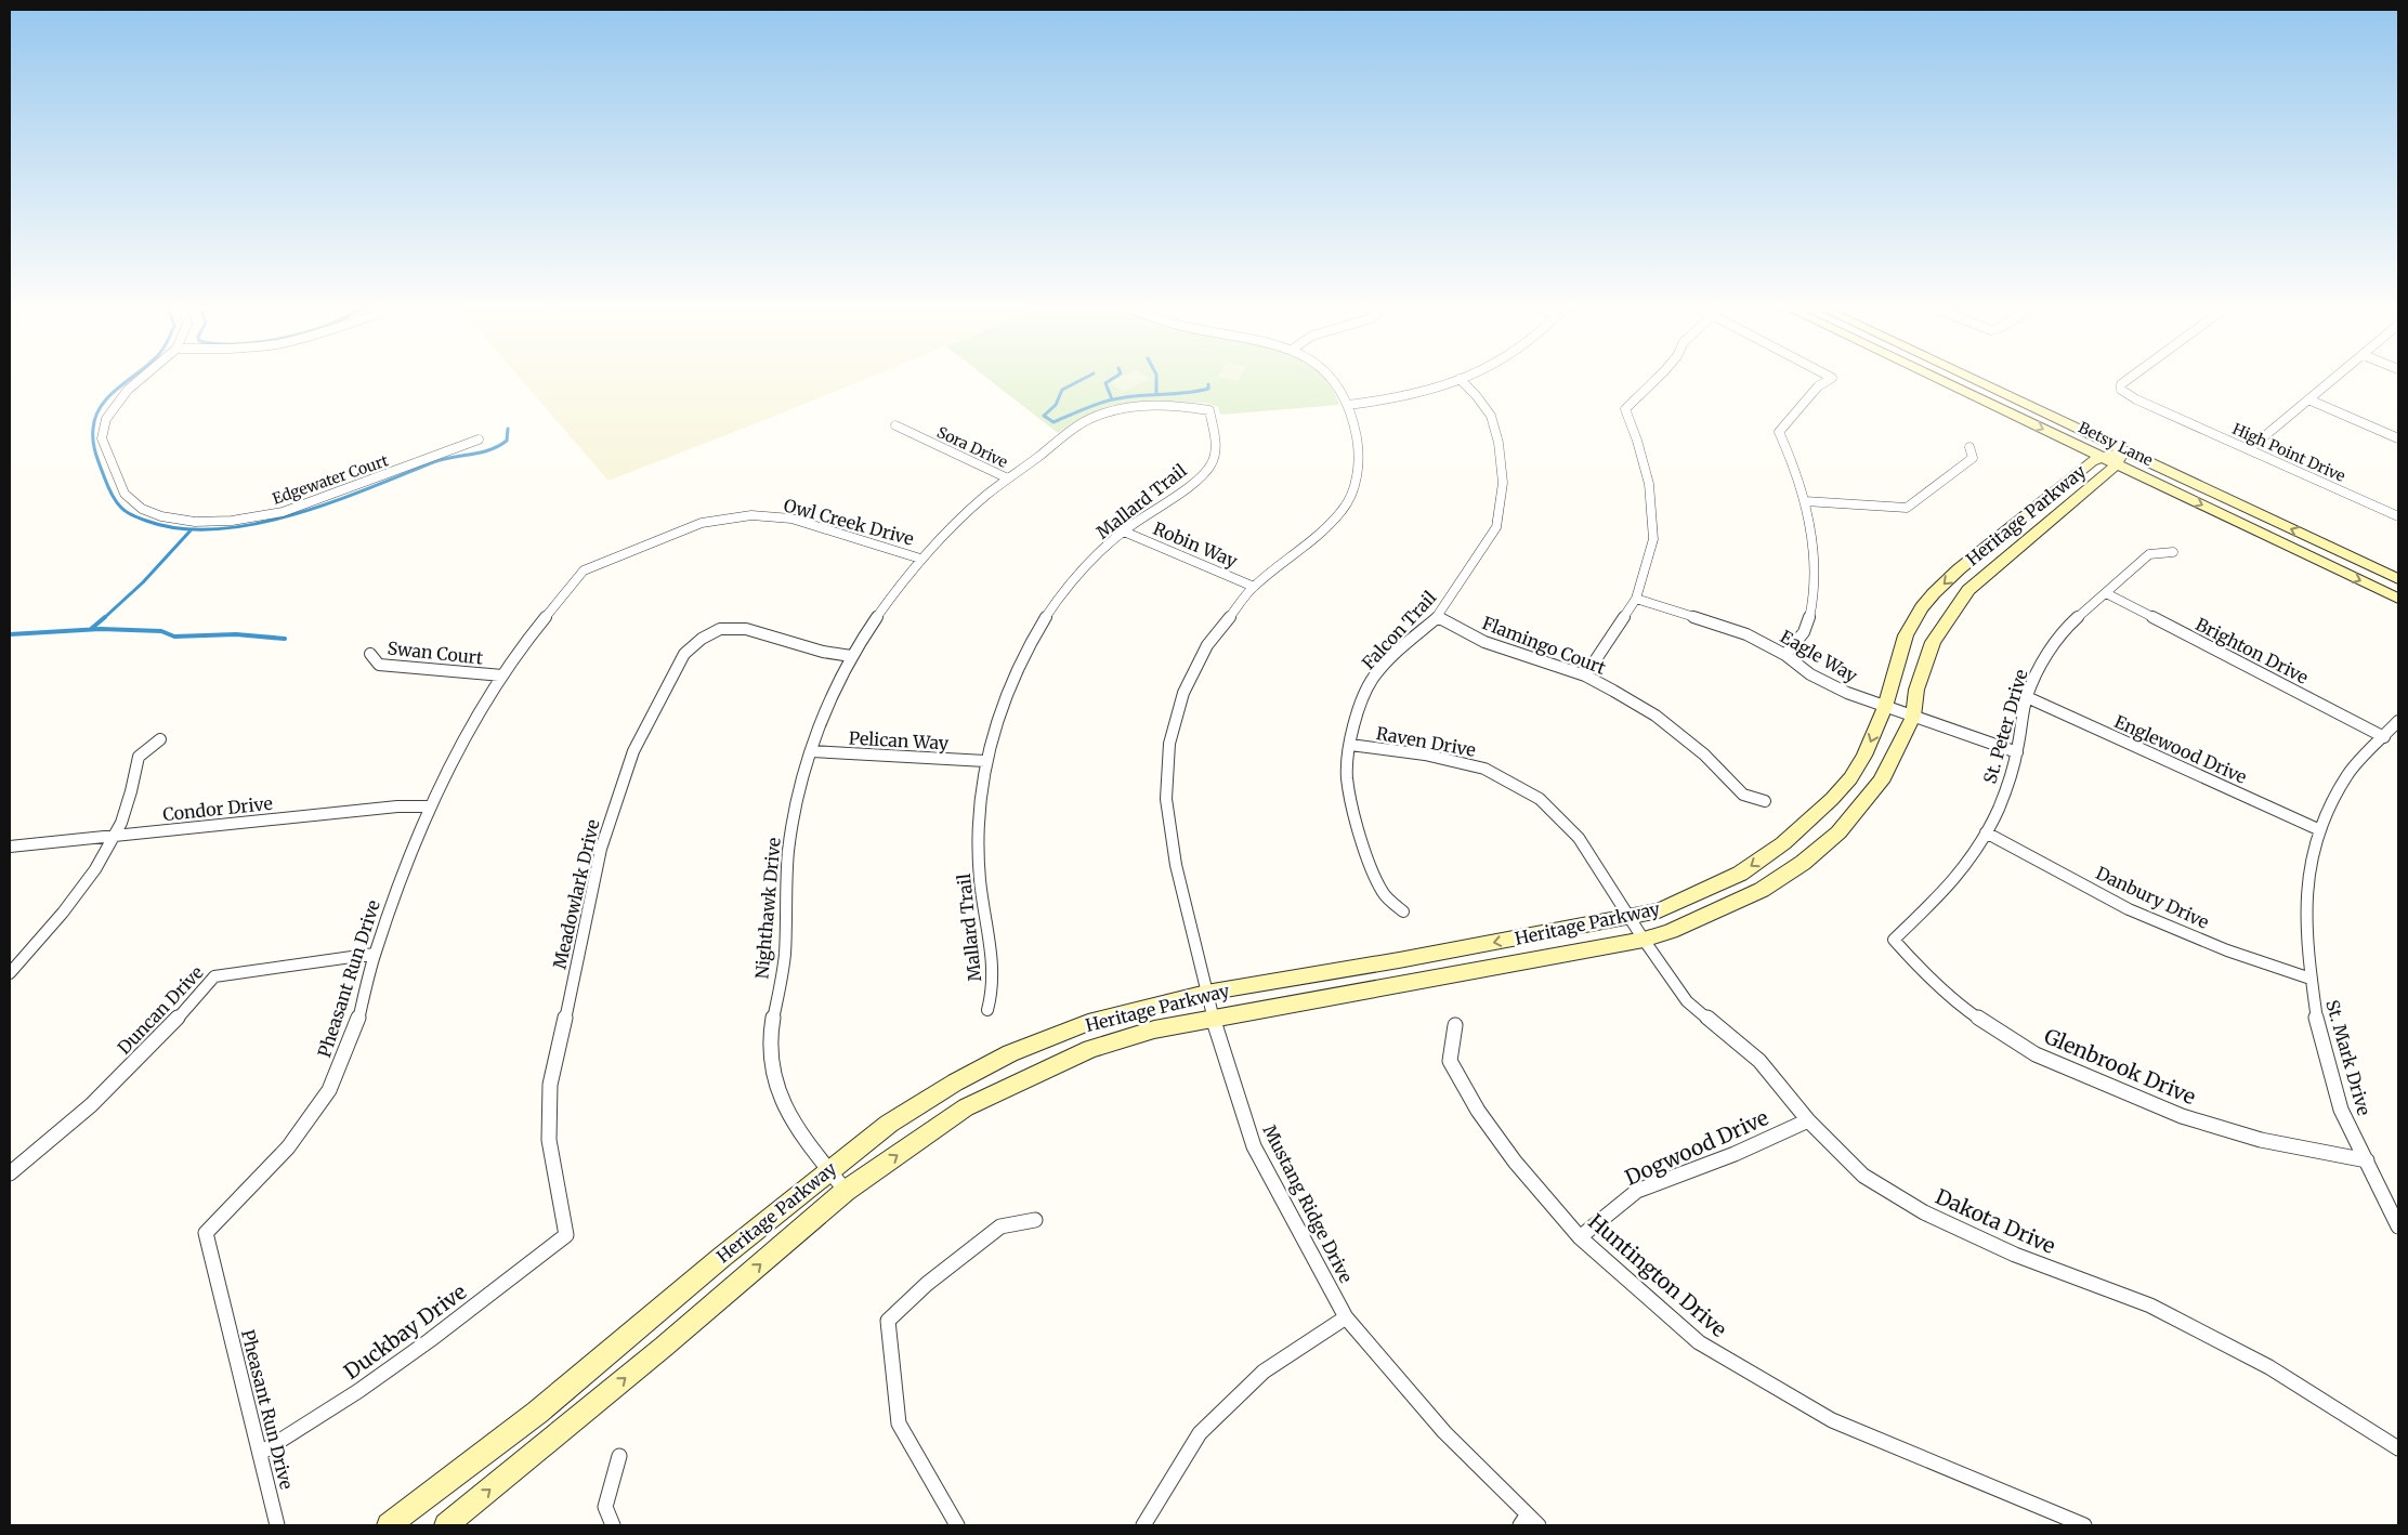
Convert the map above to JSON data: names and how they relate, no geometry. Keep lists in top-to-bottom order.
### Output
{
  "streets": {
    "main road": ["Betsy Lane", "Heritage Parkway"],
    "street": [
      "Sora Drive",
      "High Point Drive",
      "Edgewater Court",
      "Mallard Trail",
      "Owl Creek Drive",
      "Robin Way",
      "Falcon Trail",
      "Flamingo Court",
      "Brighton Drive",
      "Swan Court",
      "Eagle Way",
      "St. Peter Drive",
      "Pelican Way",
      "Raven Drive",
      "Englewood Drive",
      "Condor Drive",
      "Meadowlark Drive",
      "Danbury Drive",
      "Nighthawk Drive",
      "Pheasant Run Drive",
      "Duncan Drive",
      "St. Mark Drive",
      "Glenbrook Drive",
      "Dogwood Drive",
      "Mustang Ridge Drive",
      "Dakota Drive",
      "Huntington Drive",
      "Duckbay Drive"
    ]
  },
  "crossings": [
    ["Betsy Lane", "Heritage Parkway"],
    ["Sora Drive", "Nighthawk Drive"],
    ["Mallard Trail", "Robin Way"],
    ["Mallard Trail", "Pelican Way"],
    ["Mallard Trail", "Nighthawk Drive"],
    ["Heritage Parkway", "Eagle Way"],
    ["Heritage Parkway", "Raven Drive"],
    ["Heritage Parkway", "Nighthawk Drive"],
    ["Heritage Parkway", "Mustang Ridge Drive"],
    ["Heritage Parkway", "Dakota Drive"],
    ["Owl Creek Drive", "Nighthawk Drive"],
    ["Owl Creek Drive", "Pheasant Run Drive"],
    ["Robin Way", "Mustang Ridge Drive"],
    ["Falcon Trail", "Flamingo Court"],
    ["Falcon Trail", "Raven Drive"],
    ["Brighton Drive", "St. Peter Drive"],
    ["Brighton Drive", "St. Mark Drive"],
    ["Swan Court", "Pheasant Run Drive"],
    ["Eagle Way", "St. Peter Drive"],
    ["St. Peter Drive", "Englewood Drive"],
    ["St. Peter Drive", "Danbury Drive"],
    ["St. Peter Drive", "Glenbrook Drive"],
    ["Pelican Way", "Nighthawk Drive"],
    ["Raven Drive", "Dakota Drive"],
    ["Englewood Drive", "St. Mark Drive"],
    ["Condor Drive", "Pheasant Run Drive"],
    ["Meadowlark Drive", "Nighthawk Drive"],
    ["Meadowlark Drive", "Duckbay Drive"],
    ["Danbury Drive", "St. Mark Drive"],
    ["Pheasant Run Drive", "Duncan Drive"],
    ["Pheasant Run Drive", "Duckbay Drive"],
    ["St. Mark Drive", "Glenbrook Drive"],
    ["Dogwood Drive", "Dakota Drive"],
    ["Dogwood Drive", "Huntington Drive"]
  ]
}
